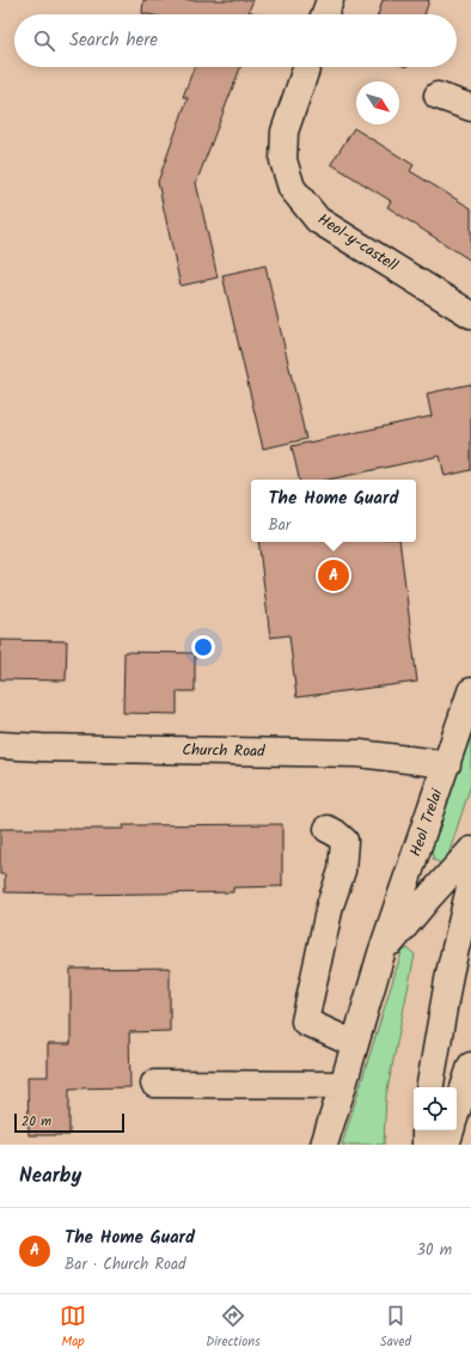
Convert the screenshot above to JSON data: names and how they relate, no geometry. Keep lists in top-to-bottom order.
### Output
{
  "streets": {
    "street": ["Heol-y-castell", "Church Road", "Heol Trelai"]
  },
  "crossings": [
    ["Church Road", "Heol Trelai"]
  ],
  "scale_bar": "20 m",
  "north": "bottom right",
  "page": {
    "search": "Search here",
    "popup": ["The Home Guard", "Bar"],
    "pins": "A",
    "scale": "20 m",
    "heading": "Nearby",
    "list": [
      {
        "mark": "A",
        "name": "The Home Guard",
        "note": "Bar · Church Road",
        "value": "30 m"
      }
    ],
    "nav": ["Map", "Directions", "Saved"]
  }
}
